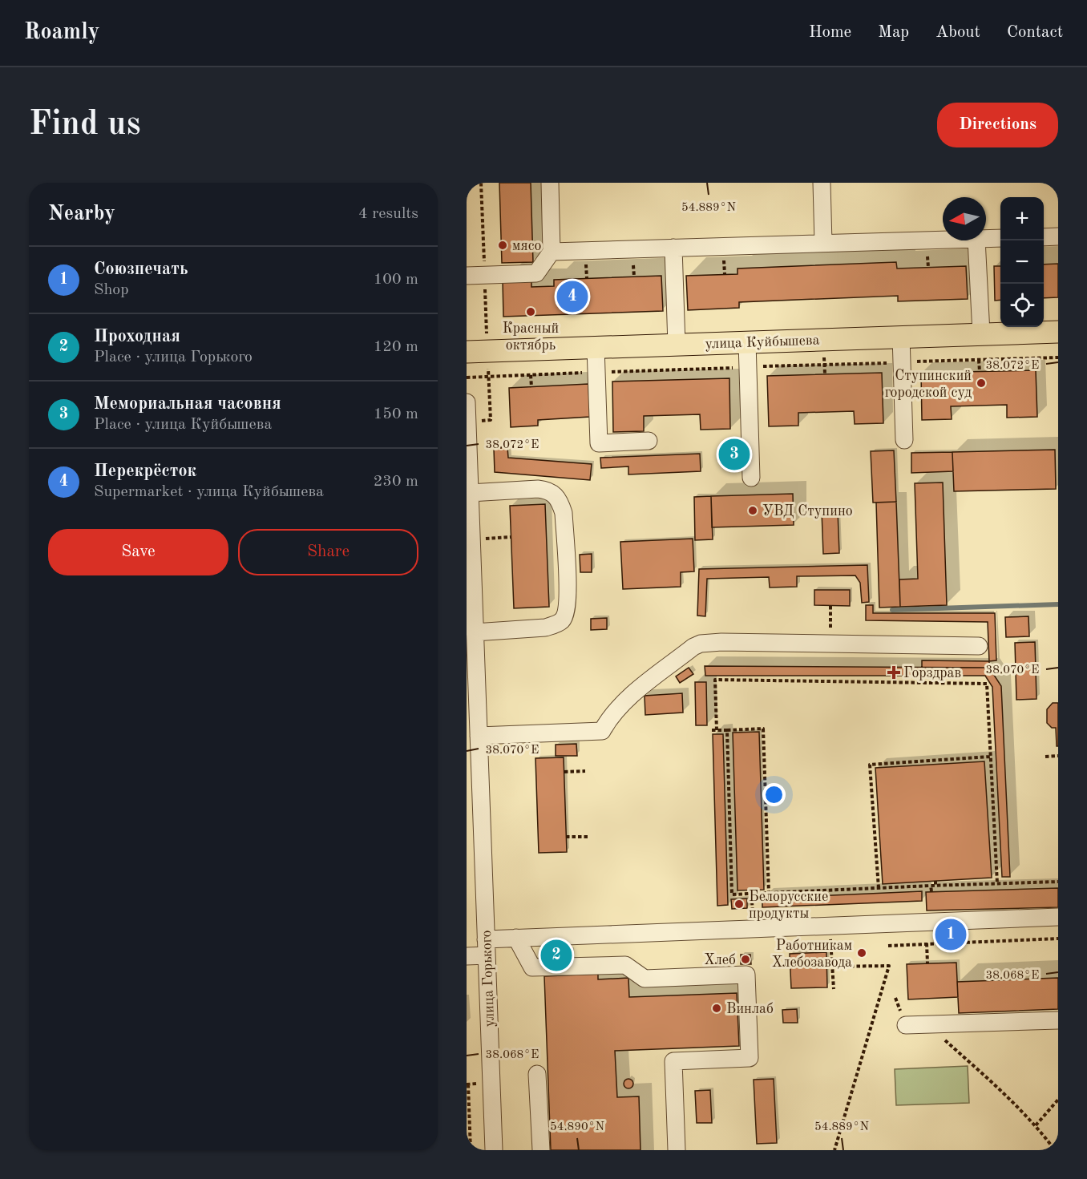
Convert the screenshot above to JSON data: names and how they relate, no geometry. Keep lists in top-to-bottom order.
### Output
{
  "streets": {
    "main road": ["улица Куйбышева"],
    "street": ["улица Горького"]
  },
  "places": {
    "other": [
      "мясо",
      "Красный октябрь",
      "Ступинский городской суд",
      "УВД Ступино",
      "Белорусские продукты",
      "Работникам Хлебозавода",
      "Хлеб",
      "Винлаб"
    ],
    "health": ["Горздрав"]
  },
  "north": "left",
  "page": {
    "header": "Roamly",
    "nav": [
      "Home",
      "Map",
      "About",
      "Contact"
    ],
    "buttons": [
      "Directions",
      ["Save", "Share"]
    ],
    "title": "Find us",
    "heading": ["Nearby", "4 results"],
    "map_buttons": ["+", "−"],
    "list": [
      {
        "mark": "1",
        "name": "Союзпечать",
        "note": "Shop",
        "value": "100 m"
      },
      {
        "mark": "2",
        "name": "Проходная",
        "note": "Place · улица Горького",
        "value": "120 m"
      },
      {
        "mark": "3",
        "name": "Мемориальная часовня",
        "note": "Place · улица Куйбышева",
        "value": "150 m"
      },
      {
        "mark": "4",
        "name": "Перекрёсток",
        "note": "Supermarket · улица Куйбышева",
        "value": "230 m"
      }
    ],
    "pins": [
      "4",
      "3",
      "1",
      "2"
    ]
  },
  "coordinates": [
    "54.889°N",
    "38.072°E",
    "38.070°E",
    "38.068°E",
    "54.890°N"
  ]
}
